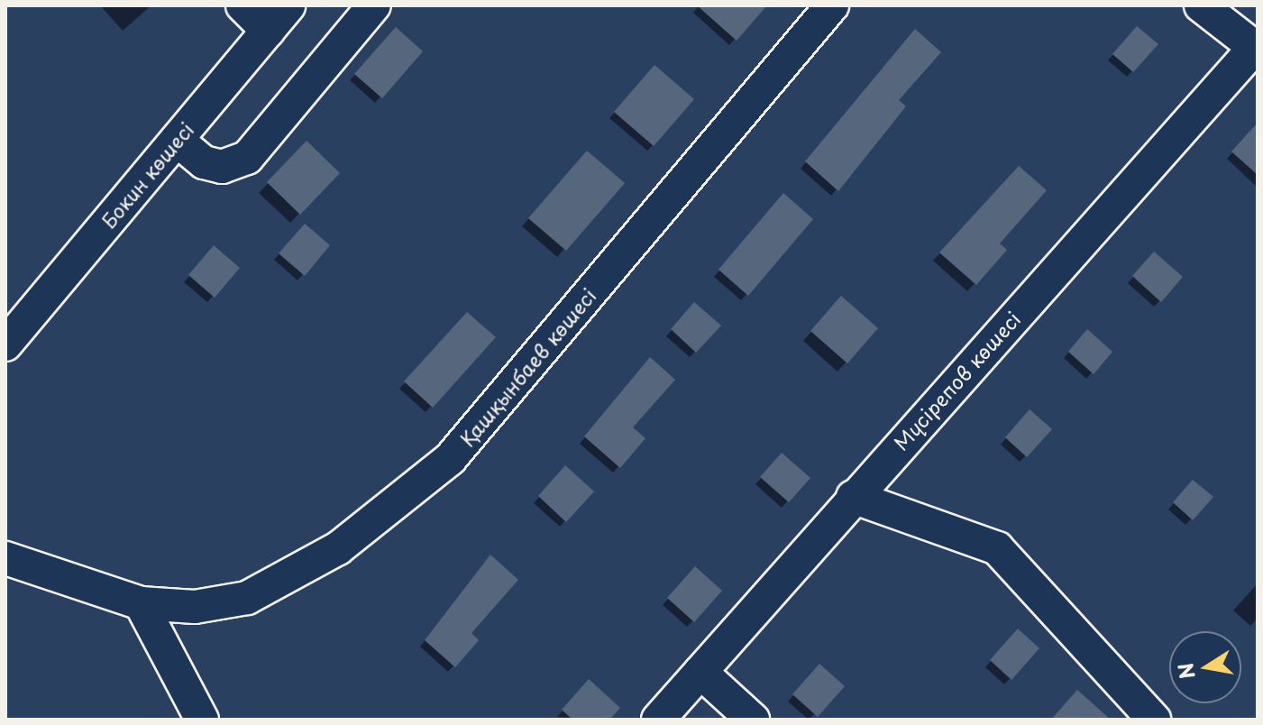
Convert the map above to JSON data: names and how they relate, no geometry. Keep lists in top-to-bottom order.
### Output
{
  "streets": {
    "street": ["Бокин көшесі", "Қашқынбаев көшесі", "Мүсірепов көшесі"]
  },
  "north": "left"
}
